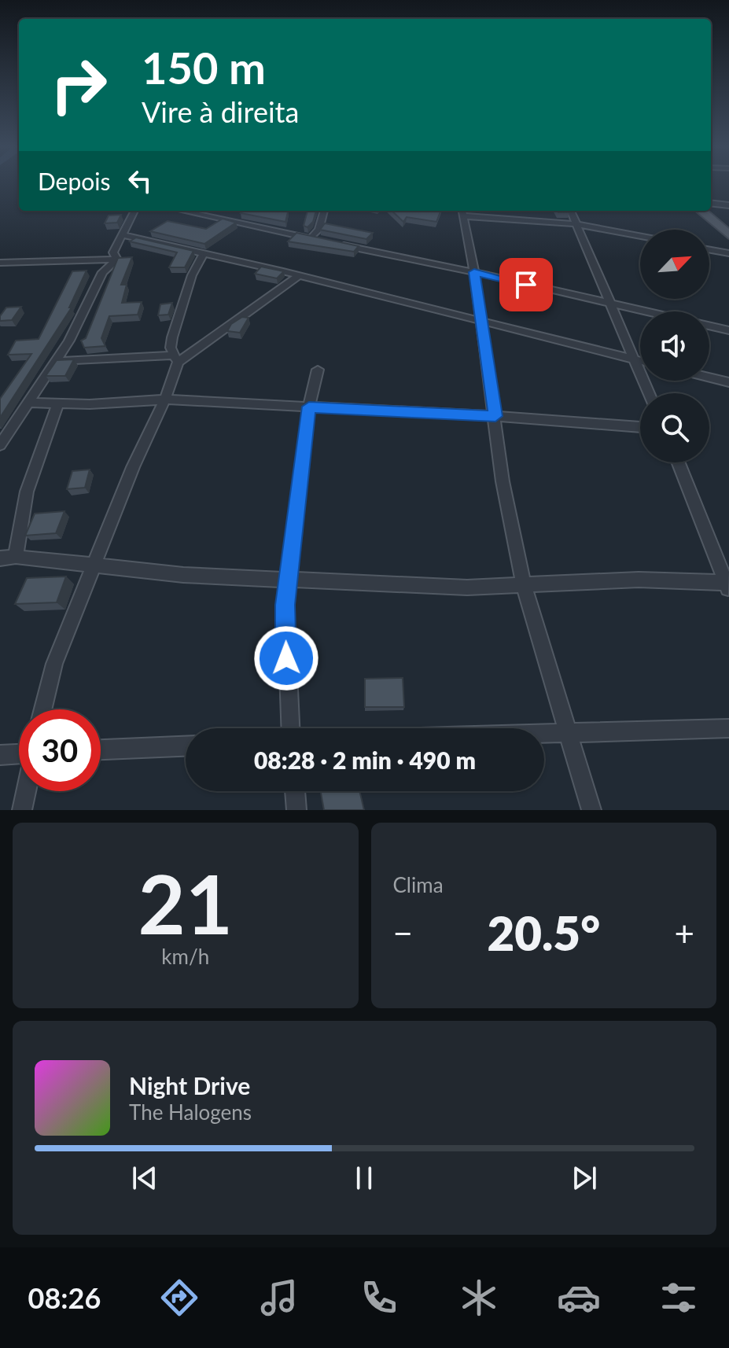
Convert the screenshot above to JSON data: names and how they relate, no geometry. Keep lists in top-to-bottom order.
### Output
{
  "north": "top right",
  "page": {
    "turn": ["150 m", "Vire à direita"],
    "then": "Depois",
    "limit": "30",
    "trip": "08:28 · 2 min · 490 m",
    "tile": [
      ["21", "km/h"],
      "Clima"
    ],
    "heat": ["−", "20.5°", "+"],
    "song": ["Night Drive", "The Halogens"],
    "tabs": "08:26"
  }
}
